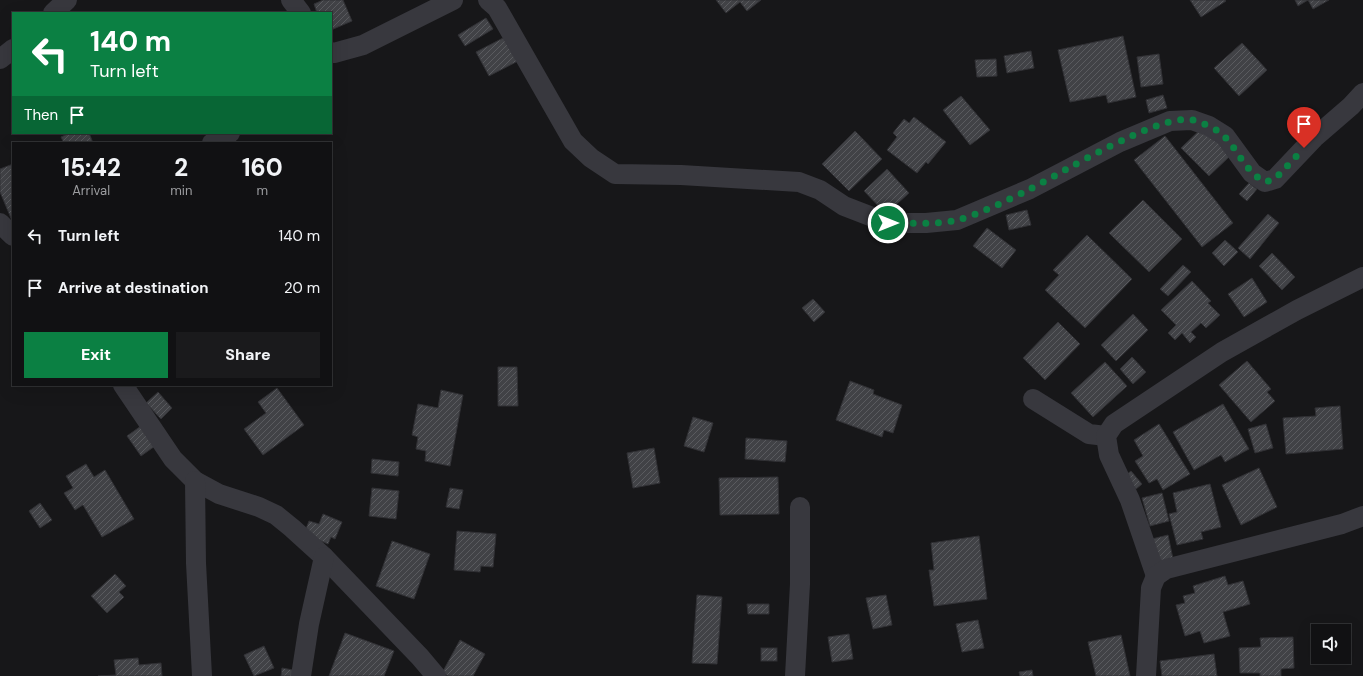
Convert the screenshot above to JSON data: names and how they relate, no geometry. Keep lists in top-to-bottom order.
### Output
{
  "page": {
    "turn": ["140 m", "Turn left"],
    "then": "Then",
    "eta": [
      "15:42",
      "Arrival",
      "2",
      "min",
      "160",
      "m"
    ],
    "list": [
      {
        "name": "Turn left",
        "value": "140 m"
      },
      {
        "name": "Arrive at destination",
        "value": "20 m"
      }
    ],
    "buttons": ["Exit", "Share"]
  }
}
